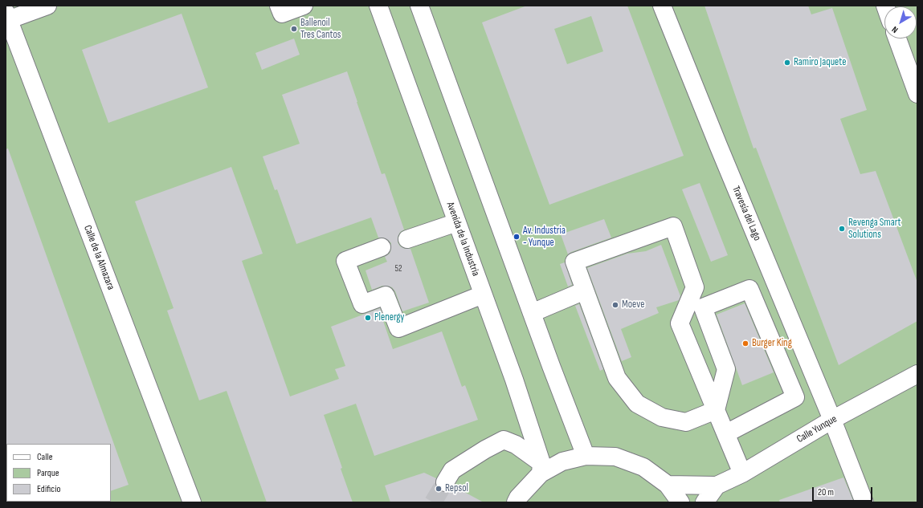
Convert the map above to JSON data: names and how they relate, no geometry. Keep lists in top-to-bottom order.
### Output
{
  "streets": {
    "street": [
      "Travesía del Lago",
      "Avenida de la Industria",
      "Calle de la Almazara",
      "Calle Yunque"
    ]
  },
  "crossings": [
    ["Travesía del Lago", "Calle Yunque"]
  ],
  "places": [
    "Ballenoil Tres Cantos",
    "Ramiro Jaquete",
    "Revenga Smart Solutions",
    "Av. Industria - Yunque",
    "Moeve",
    "Plenergy",
    "Burger King",
    "Repsol"
  ],
  "house_numbers": ["52"],
  "legend": ["Calle", "Parque", "Edificio"],
  "scale_bar": "20 m",
  "north": "bottom left"
}
